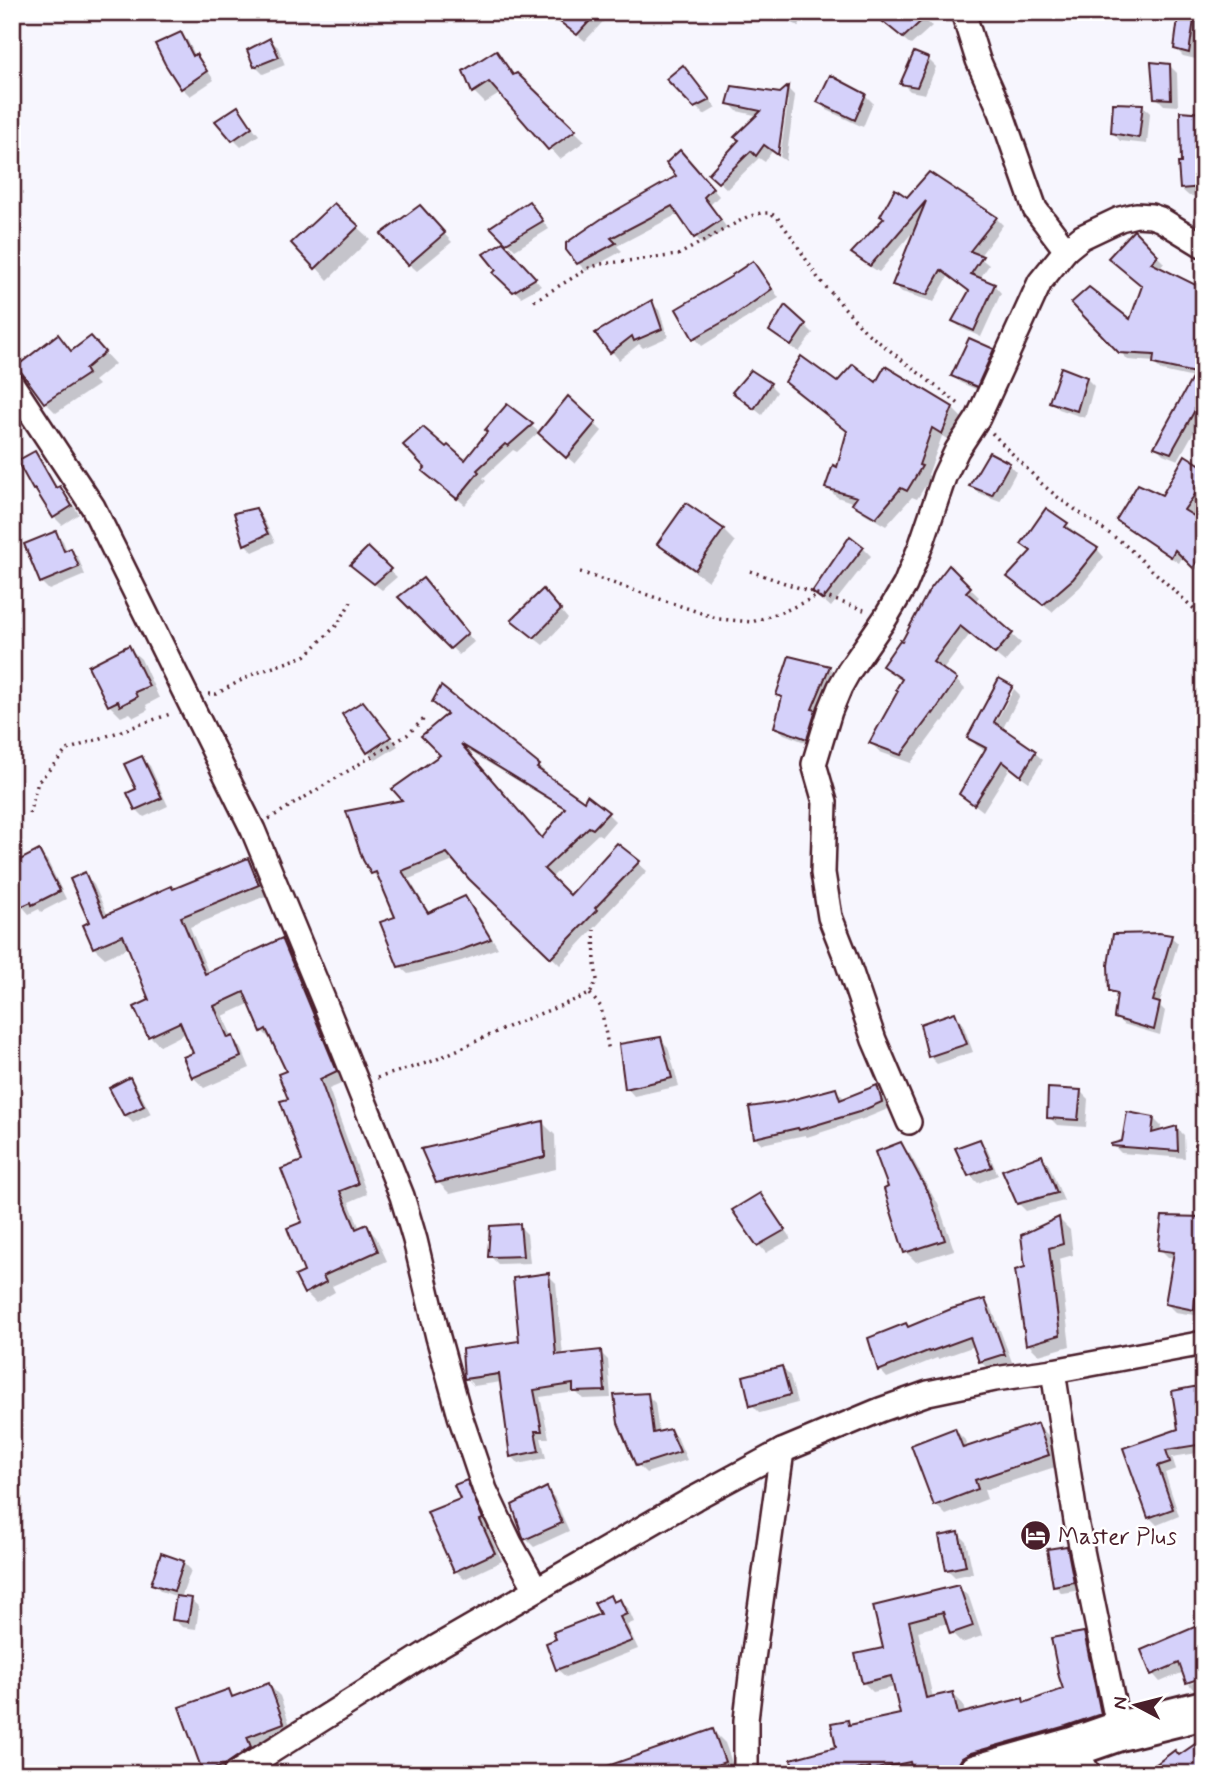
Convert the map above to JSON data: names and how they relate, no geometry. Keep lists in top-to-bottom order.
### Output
{
  "places": {
    "hotel": ["Master Plus"]
  },
  "north": "left"
}
